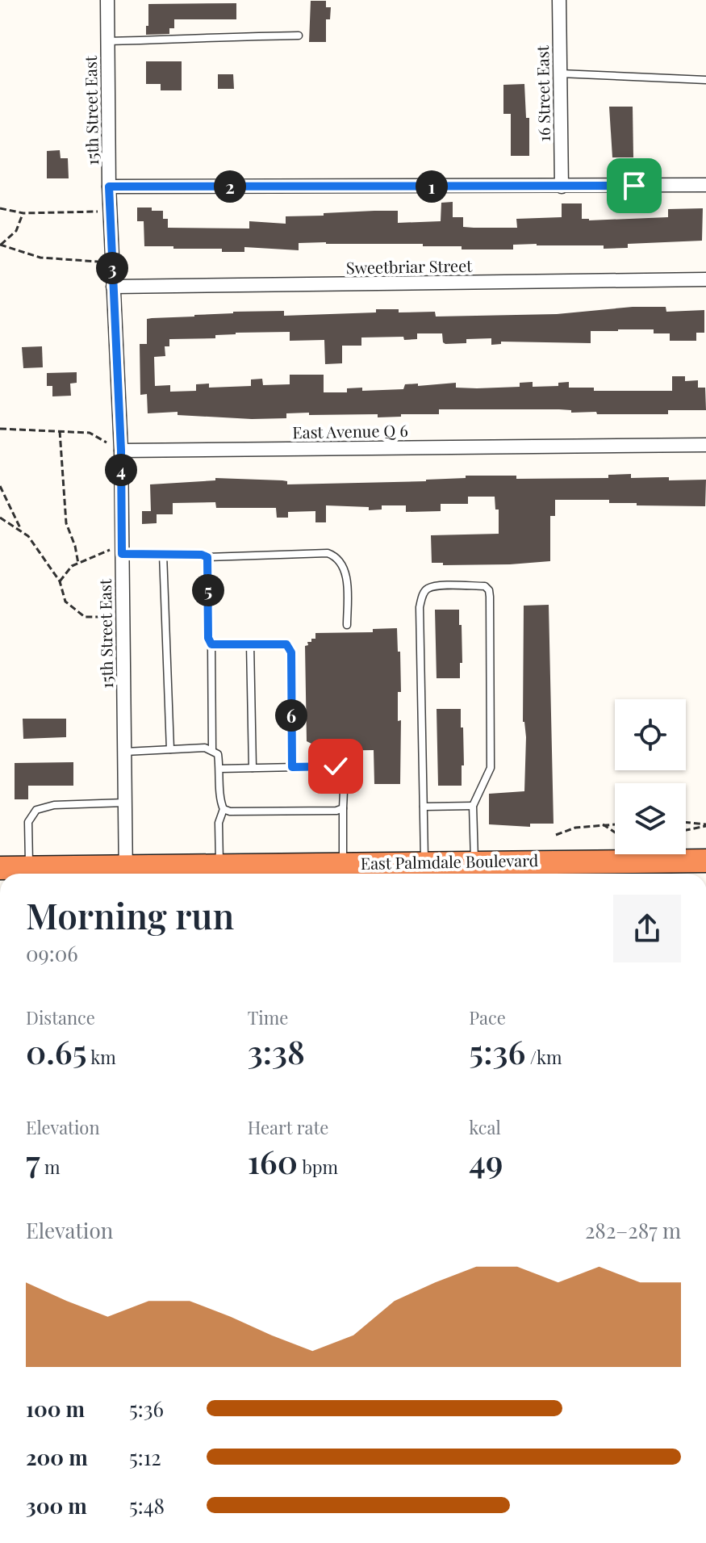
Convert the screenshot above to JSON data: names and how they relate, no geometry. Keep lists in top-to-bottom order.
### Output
{
  "streets": {
    "highway": ["East Palmdale Boulevard"],
    "street": [
      "16 Street East",
      "15th Street East",
      "Sweetbriar Street",
      "East Avenue Q 6"
    ]
  },
  "crossings": [
    ["15th Street East", "Sweetbriar Street"],
    ["15th Street East", "East Avenue Q 6"],
    ["15th Street East", "East Palmdale Boulevard"]
  ],
  "page": {
    "pins": [
      "1",
      "2",
      "3",
      "4",
      "5",
      "6"
    ],
    "heading": ["Morning run", "09:06"],
    "stats": [
      ["Distance", "0.65 km"],
      ["Time", "3:38"],
      ["Pace", "5:36 /km"],
      ["Elevation", "7 m"],
      ["Heart rate", "160 bpm"],
      ["kcal", "49"]
    ],
    "chart": ["Elevation", "282–287 m"],
    "list": [
      {
        "name": "100 m",
        "note": "5:36"
      },
      {
        "name": "200 m",
        "note": "5:12"
      },
      {
        "name": "300 m",
        "note": "5:48"
      }
    ]
  }
}
